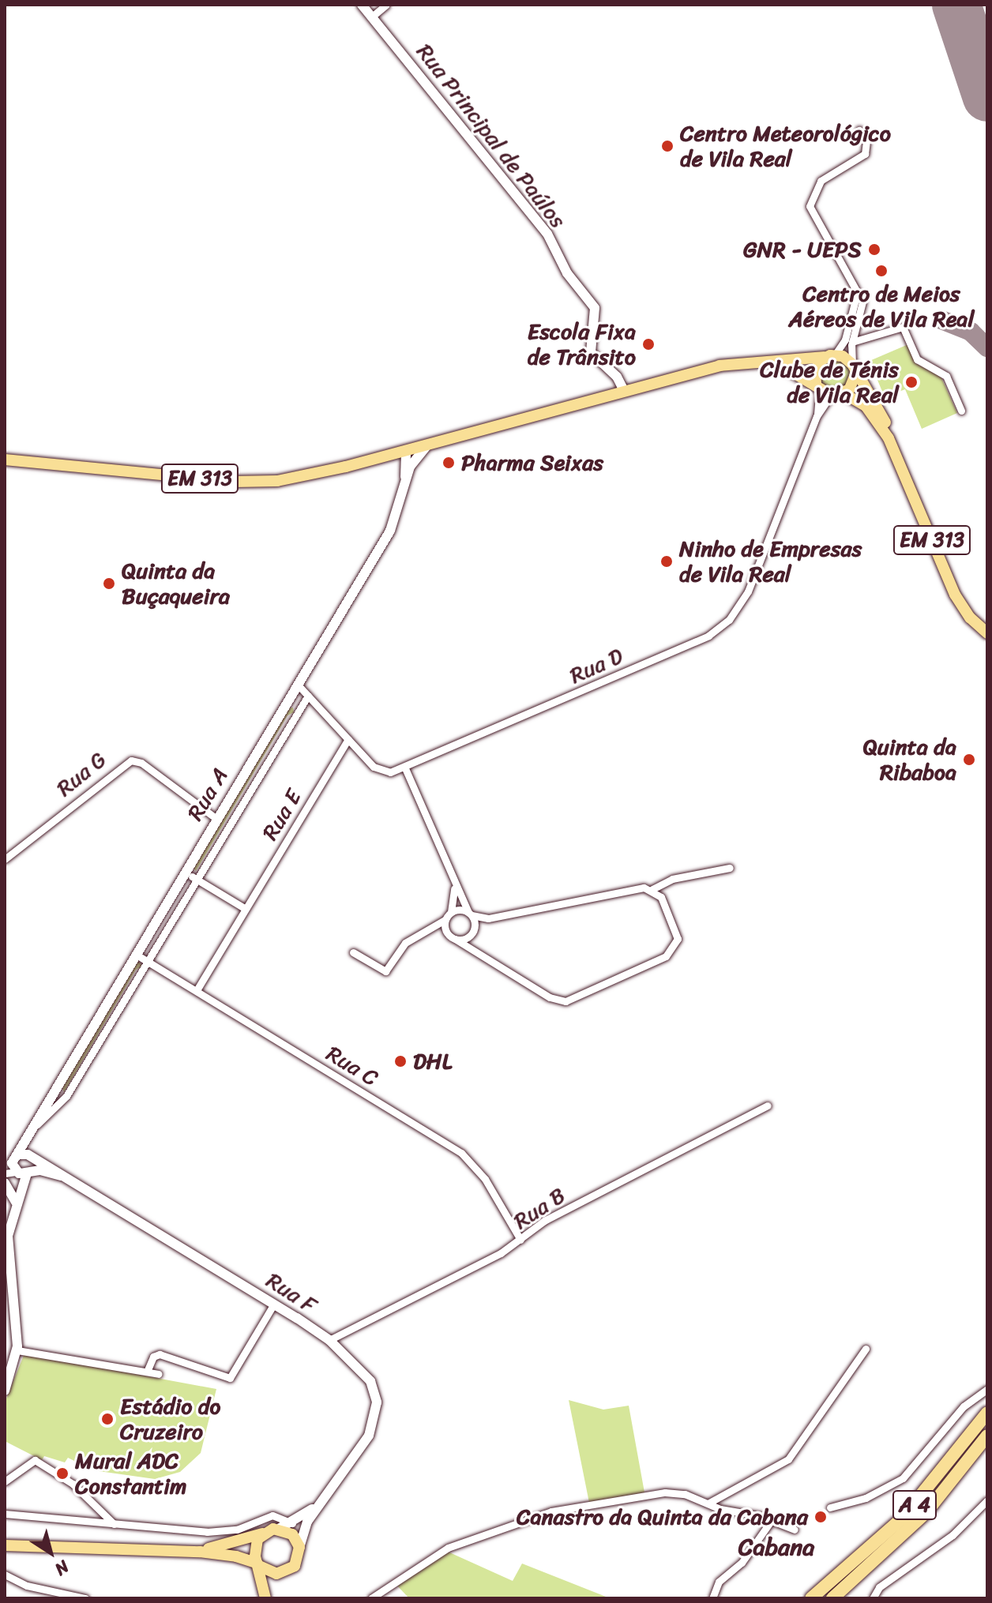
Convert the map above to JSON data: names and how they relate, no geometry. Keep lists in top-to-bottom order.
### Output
{
  "streets": {
    "highway": ["A 4"],
    "main road": ["EM 313"],
    "street": [
      "Rua Principal de Paúlos",
      "Rua D",
      "Rua G",
      "Rua A",
      "Rua E",
      "Rua C",
      "Rua B",
      "Rua F"
    ]
  },
  "crossings": [
    ["Rua Principal de Paúlos", "EM 313"],
    ["Rua D", "Rua A"],
    ["Rua D", "Rua E"],
    ["Rua G", "Rua A"],
    ["Rua A", "Rua C"],
    ["Rua E", "Rua C"],
    ["Rua C", "Rua B"],
    ["Rua B", "Rua F"]
  ],
  "districts": ["Cabana"],
  "places": [
    "Centro Meteorológico de Vila Real",
    "GNR - UEPS",
    "Centro de Meios Aéreos de Vila Real",
    "Escola Fixa de Trânsito",
    "Clube de Ténis de Vila Real",
    "Pharma Seixas",
    "Ninho de Empresas de Vila Real",
    "Quinta da Buçaqueira",
    "Quinta da Ribaboa",
    "DHL",
    "Estádio do Cruzeiro",
    "Mural ADC Constantim",
    "Canastro da Quinta da Cabana"
  ],
  "north": "bottom right"
}
